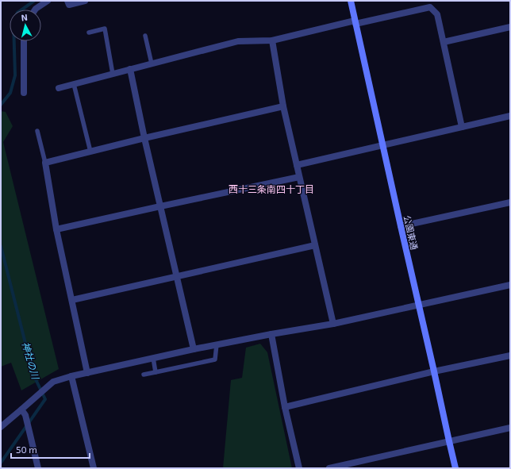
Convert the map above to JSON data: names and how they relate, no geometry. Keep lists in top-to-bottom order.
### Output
{
  "streets": {
    "street": ["公園東通"]
  },
  "districts": ["西十三条南四十丁目"],
  "water": ["神社の川"],
  "scale_bar": "50 m",
  "north": "top"
}
